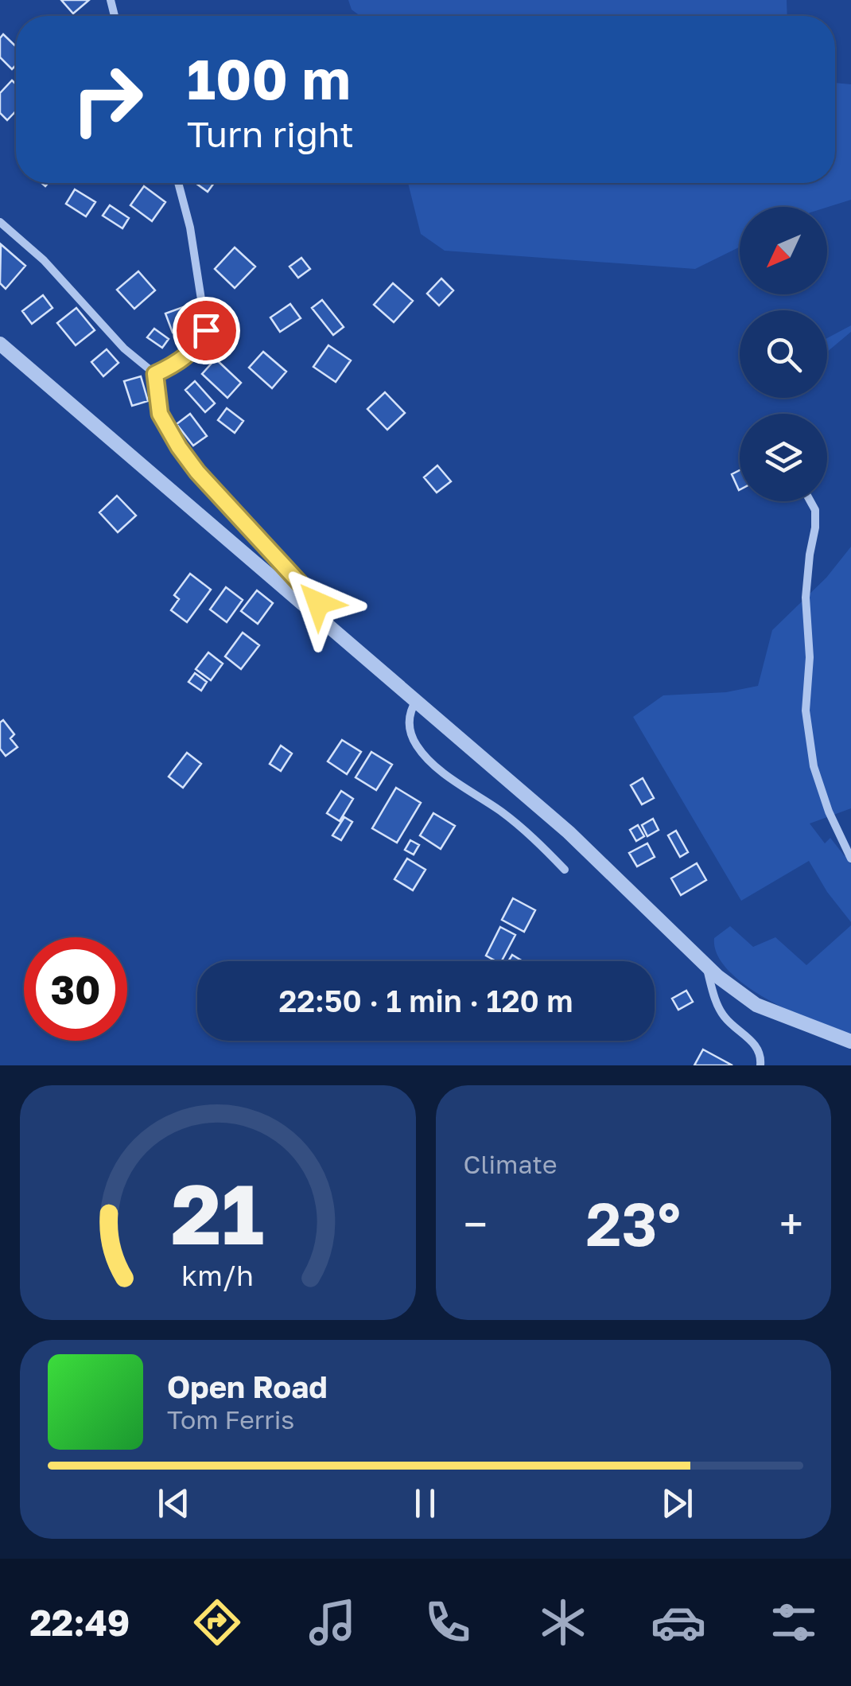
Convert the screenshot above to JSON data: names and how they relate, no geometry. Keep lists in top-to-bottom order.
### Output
{
  "north": "bottom left",
  "page": {
    "turn": ["100 m", "Turn right"],
    "limit": "30",
    "trip": "22:50 · 1 min · 120 m",
    "tile": "Climate",
    "heat": ["−", "23°", "+"],
    "song": ["Open Road", "Tom Ferris"],
    "tabs": "22:49",
    "gauge": ["21", "km/h"]
  }
}
